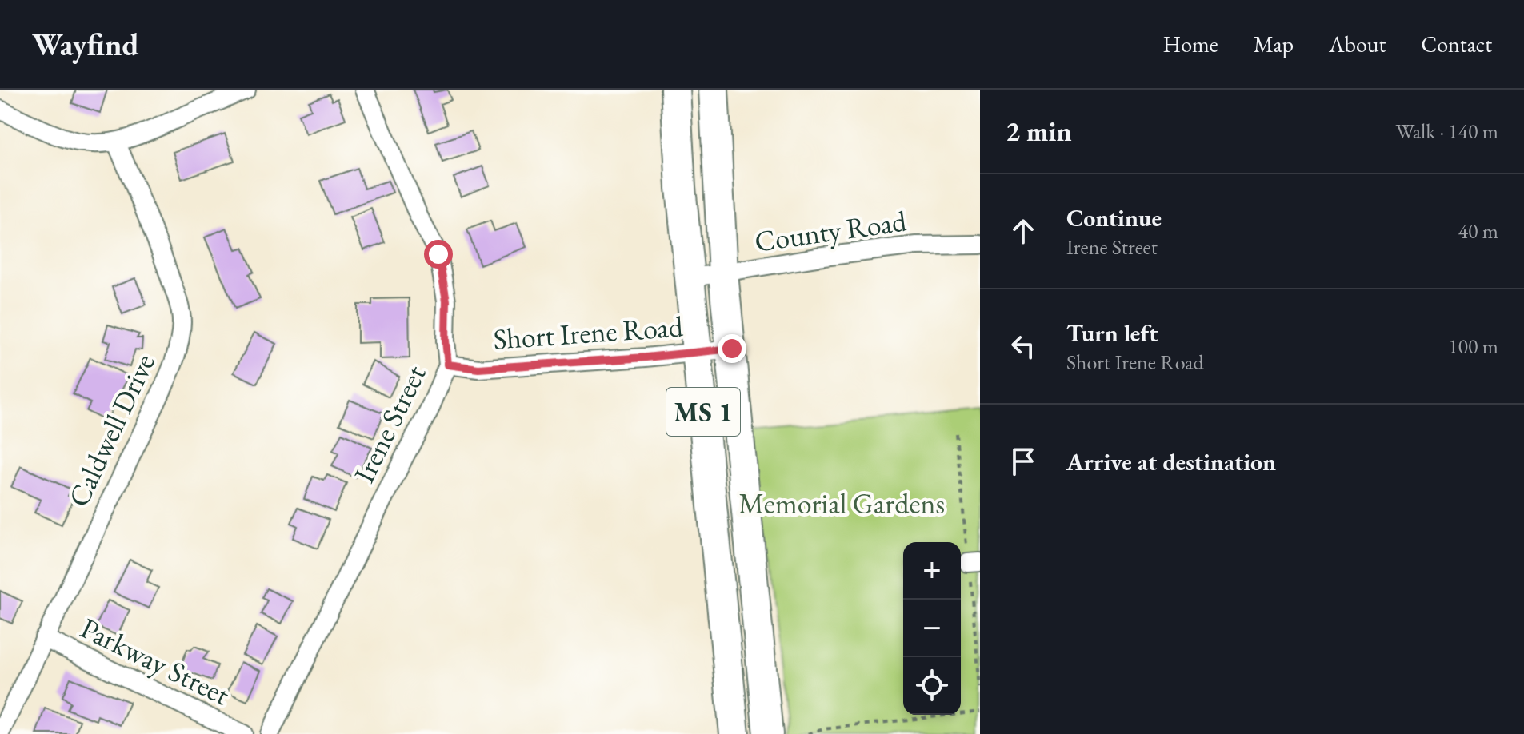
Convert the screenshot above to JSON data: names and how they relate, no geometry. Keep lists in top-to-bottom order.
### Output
{
  "streets": {
    "main road": ["MS 1"],
    "street": [
      "County Road",
      "Short Irene Road",
      "Irene Street",
      "Caldwell Drive",
      "Parkway Street"
    ]
  },
  "crossings": [
    ["County Road", "MS 1"],
    ["Short Irene Road", "MS 1"],
    ["Short Irene Road", "Irene Street"],
    ["Caldwell Drive", "Parkway Street"]
  ],
  "parks": ["Memorial Gardens"],
  "page": {
    "header": "Wayfind",
    "nav": [
      "Home",
      "Map",
      "About",
      "Contact"
    ],
    "heading": ["2 min", "Walk · 140 m"],
    "list": [
      ["Continue", "Irene Street", "40 m"],
      ["Turn left", "Short Irene Road", "100 m"],
      "Arrive at destination"
    ],
    "map_buttons": ["+", "−"]
  }
}
